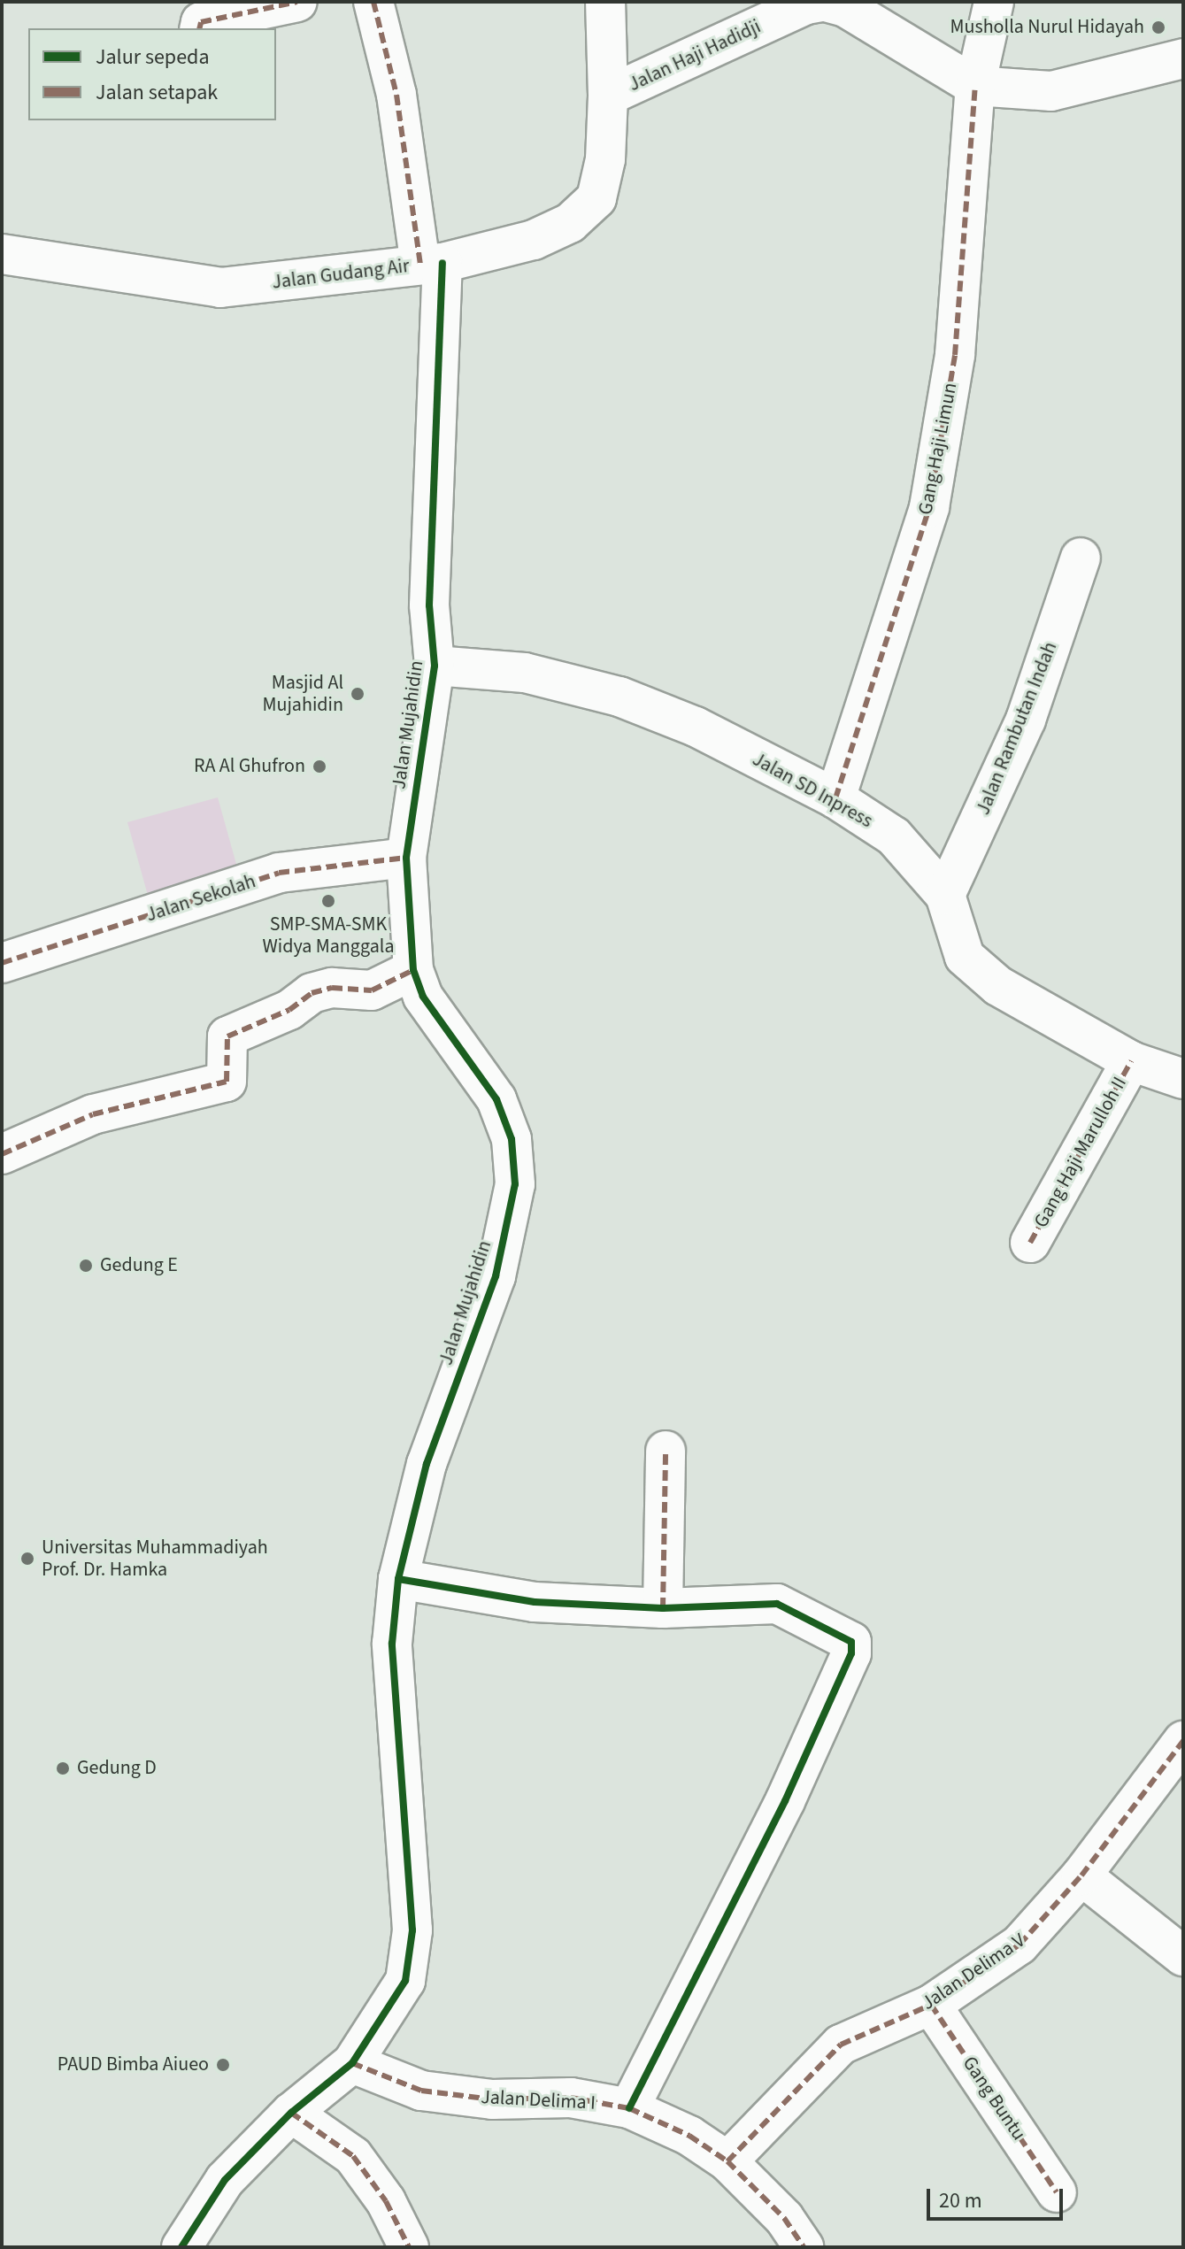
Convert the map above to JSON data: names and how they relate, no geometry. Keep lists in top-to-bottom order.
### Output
{
  "streets": {
    "street": [
      "Jalan Haji Hadidji",
      "Jalan Gudang Air",
      "Gang Haji Limun",
      "Jalan Mujahidin",
      "Jalan Rambutan Indah",
      "Jalan SD Inpress",
      "Jalan Sekolah",
      "Gang Haji Marulloh II",
      "Jalan Delima V",
      "Gang Buntu",
      "Jalan Delima I"
    ]
  },
  "crossings": [
    ["Jalan Haji Hadidji", "Jalan Gudang Air"],
    ["Jalan Haji Hadidji", "Gang Haji Limun"],
    ["Jalan Gudang Air", "Jalan Mujahidin"],
    ["Gang Haji Limun", "Jalan SD Inpress"],
    ["Jalan Mujahidin", "Jalan SD Inpress"],
    ["Jalan Mujahidin", "Jalan Sekolah"],
    ["Jalan Mujahidin", "Jalan Delima I"],
    ["Jalan Rambutan Indah", "Jalan SD Inpress"],
    ["Jalan SD Inpress", "Gang Haji Marulloh II"],
    ["Jalan Delima V", "Gang Buntu"],
    ["Jalan Delima V", "Jalan Delima I"]
  ],
  "places": [
    "Musholla Nurul Hidayah",
    "Masjid Al Mujahidin",
    "RA Al Ghufron",
    "SMP-SMA-SMK Widya Manggala",
    "Gedung E",
    "Universitas Muhammadiyah Prof. Dr. Hamka",
    "Gedung D",
    "PAUD Bimba Aiueo"
  ],
  "legend": ["Jalur sepeda", "Jalan setapak"],
  "scale_bar": "20 m"
}
